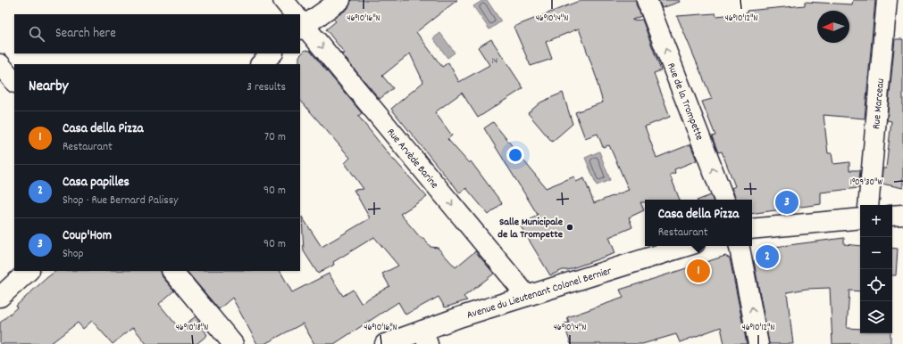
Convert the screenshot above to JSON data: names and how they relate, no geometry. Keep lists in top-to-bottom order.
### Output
{
  "streets": {
    "street": [
      "Rue de la Trompette",
      "Rue Marceau",
      "Rue Arvède Barine",
      "Avenue du Lieutenant Colonel Bernier"
    ]
  },
  "crossings": [
    ["Rue Arvède Barine", "Avenue du Lieutenant Colonel Bernier"]
  ],
  "one_way": ["Rue de la Trompette", "Rue Arvède Barine"],
  "places": ["Salle Municipale de la Trompette"],
  "house_numbers": ["14"],
  "north": "left",
  "page": {
    "search": "Search here",
    "heading": ["Nearby", "3 results"],
    "list": [
      {
        "mark": "1",
        "name": "Casa della Pizza",
        "note": "Restaurant",
        "value": "70 m"
      },
      {
        "mark": "2",
        "name": "Casa papilles",
        "note": "Shop · Rue Bernard Palissy",
        "value": "90 m"
      },
      {
        "mark": "3",
        "name": "Coup'Hom",
        "note": "Shop",
        "value": "90 m"
      }
    ],
    "pins": ["3", "2", "1"],
    "popup": ["Casa della Pizza", "Restaurant"],
    "map_buttons": ["+", "−"]
  },
  "coordinates": [
    "46°10'16\"N",
    "46°10'14\"N",
    "46°10'12\"N",
    "1°09'30\"W",
    "46°10'18\"N"
  ]
}
